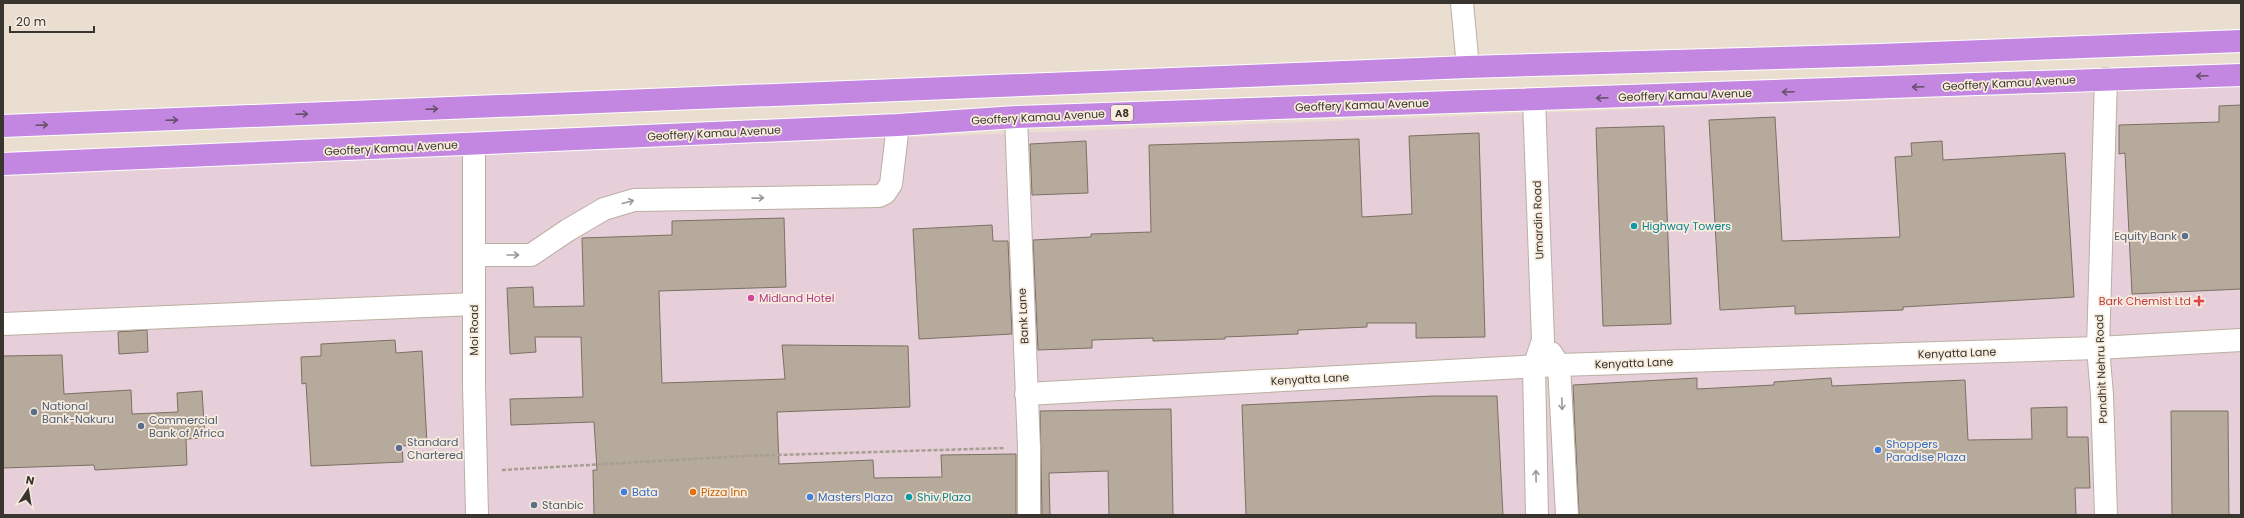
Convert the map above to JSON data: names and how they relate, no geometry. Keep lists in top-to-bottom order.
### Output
{
  "streets": {
    "highway": ["Geoffery Kamau Avenue", "A8"],
    "street": [
      "Umardin Road",
      "Bank Lane",
      "Moi Road",
      "Kenyatta Lane",
      "Pandhit Nehru Road"
    ]
  },
  "crossings": [
    ["Geoffery Kamau Avenue", "Umardin Road"],
    ["Geoffery Kamau Avenue", "Bank Lane"],
    ["Geoffery Kamau Avenue", "Moi Road"],
    ["Geoffery Kamau Avenue", "Pandhit Nehru Road"],
    ["Umardin Road", "Kenyatta Lane"],
    ["Bank Lane", "Kenyatta Lane"],
    ["Kenyatta Lane", "Pandhit Nehru Road"]
  ],
  "places": {
    "other": [
      "Highway Towers",
      "Equity Bank",
      "Midland Hotel",
      "National Bank-Nakuru",
      "Commercial Bank of Africa",
      "Standard Chartered",
      "Shoppers Paradise Plaza",
      "Bata",
      "Pizza Inn",
      "Masters Plaza",
      "Shiv Plaza",
      "Stanbic"
    ],
    "health": ["Bark Chemist Ltd"]
  },
  "scale_bar": "20 m",
  "north": "top"
}
